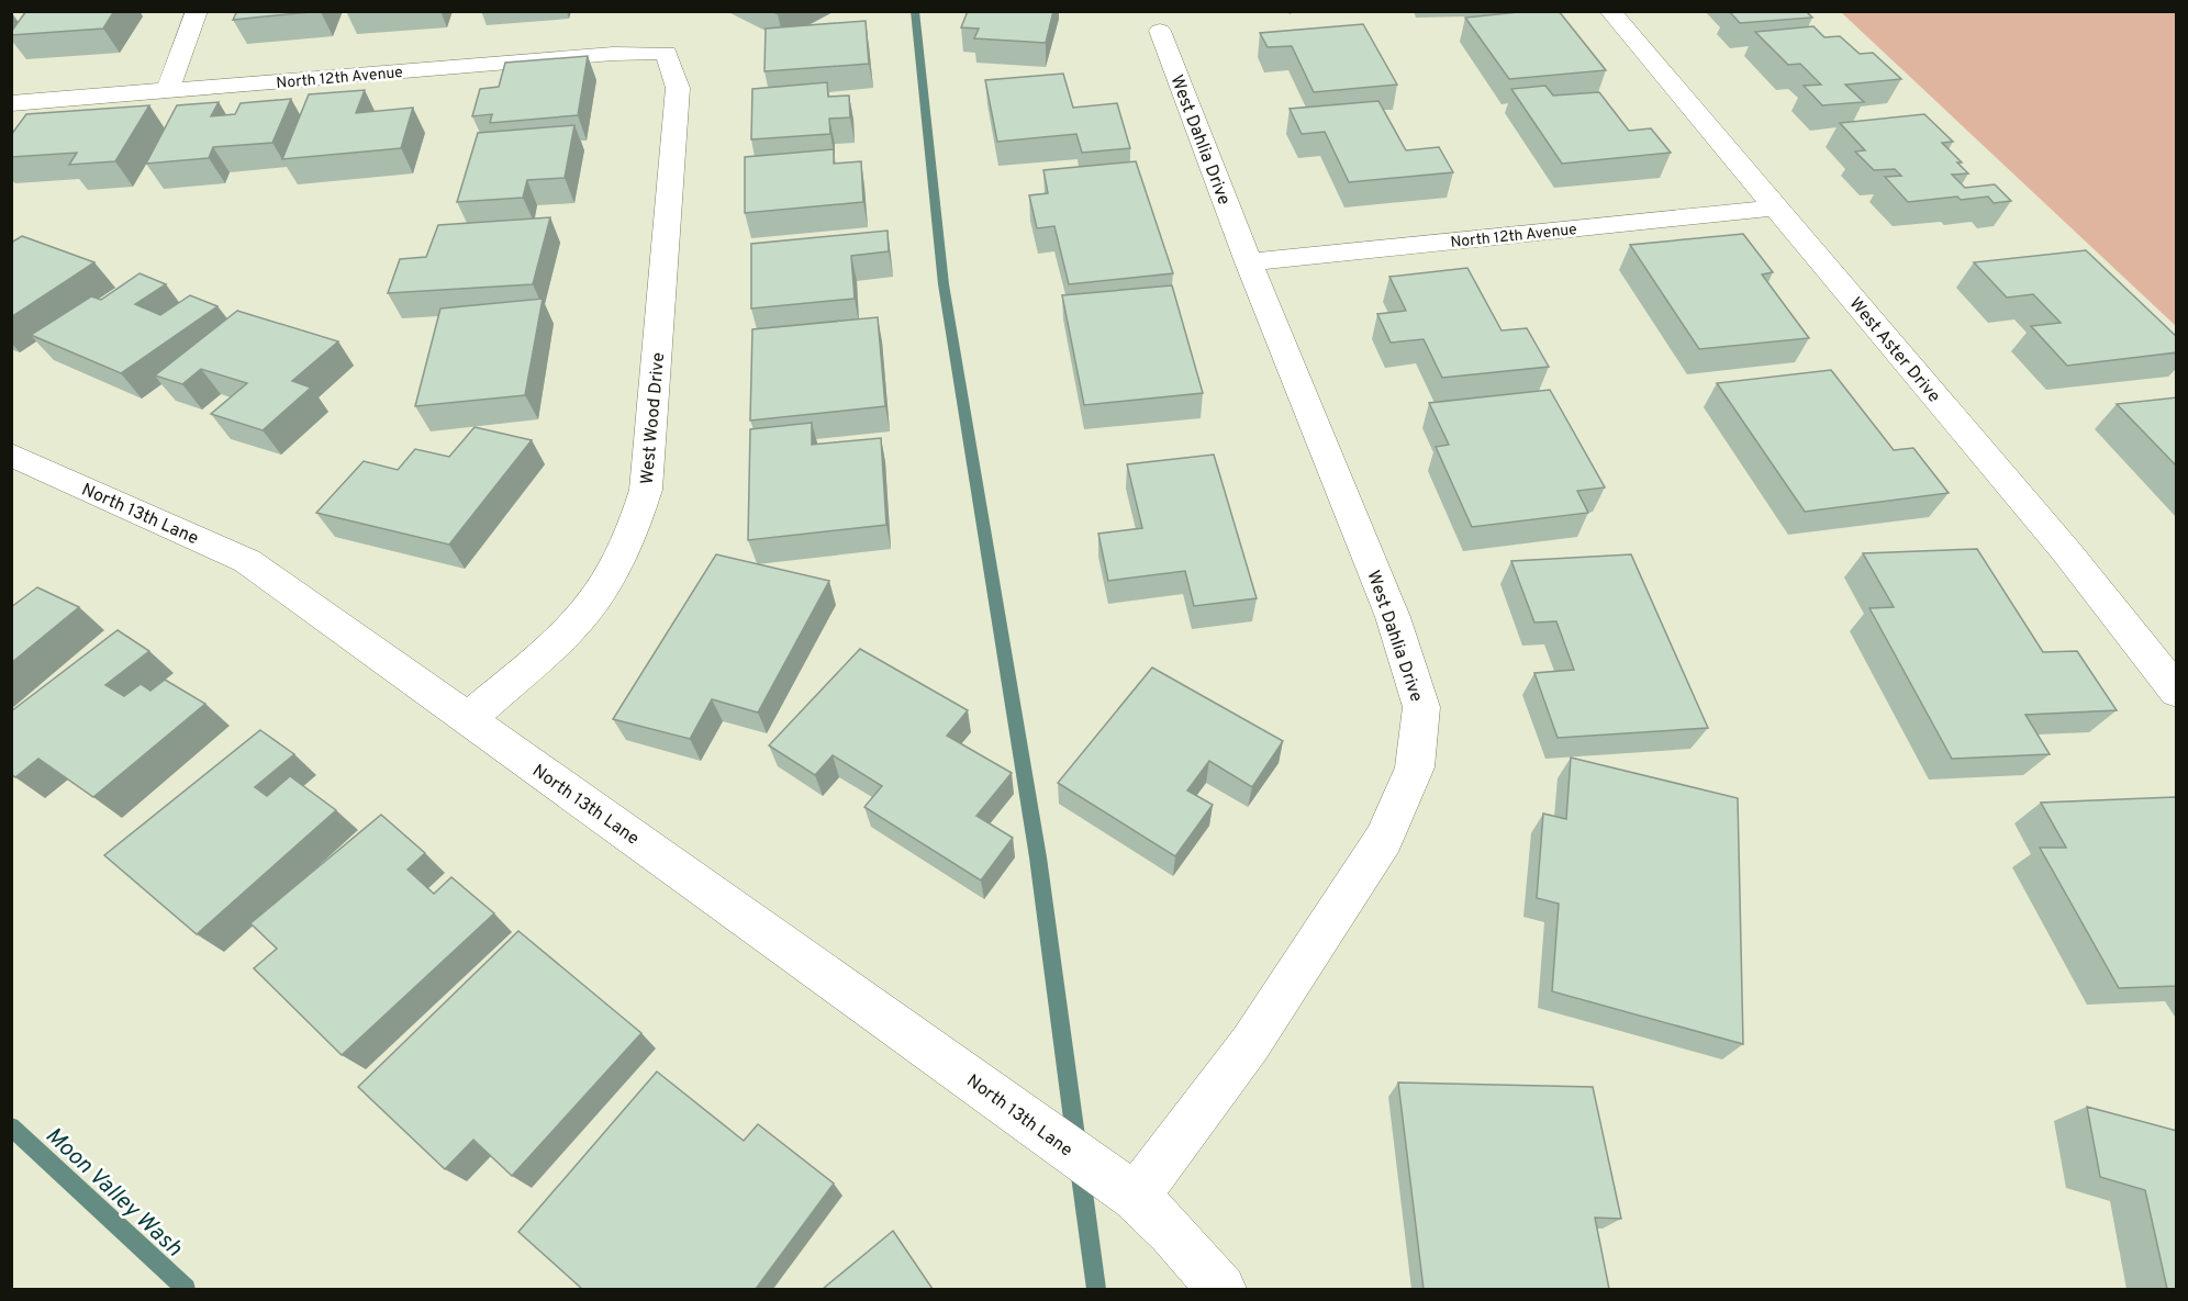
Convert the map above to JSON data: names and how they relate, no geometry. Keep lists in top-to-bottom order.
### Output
{
  "streets": {
    "street": [
      "North 12th Avenue",
      "West Dahlia Drive",
      "West Aster Drive",
      "West Wood Drive",
      "North 13th Lane"
    ]
  },
  "crossings": [
    ["North 12th Avenue", "West Dahlia Drive"],
    ["North 12th Avenue", "West Aster Drive"],
    ["North 12th Avenue", "West Wood Drive"],
    ["West Dahlia Drive", "North 13th Lane"],
    ["West Wood Drive", "North 13th Lane"]
  ],
  "water": ["Moon Valley Wash"]
}
